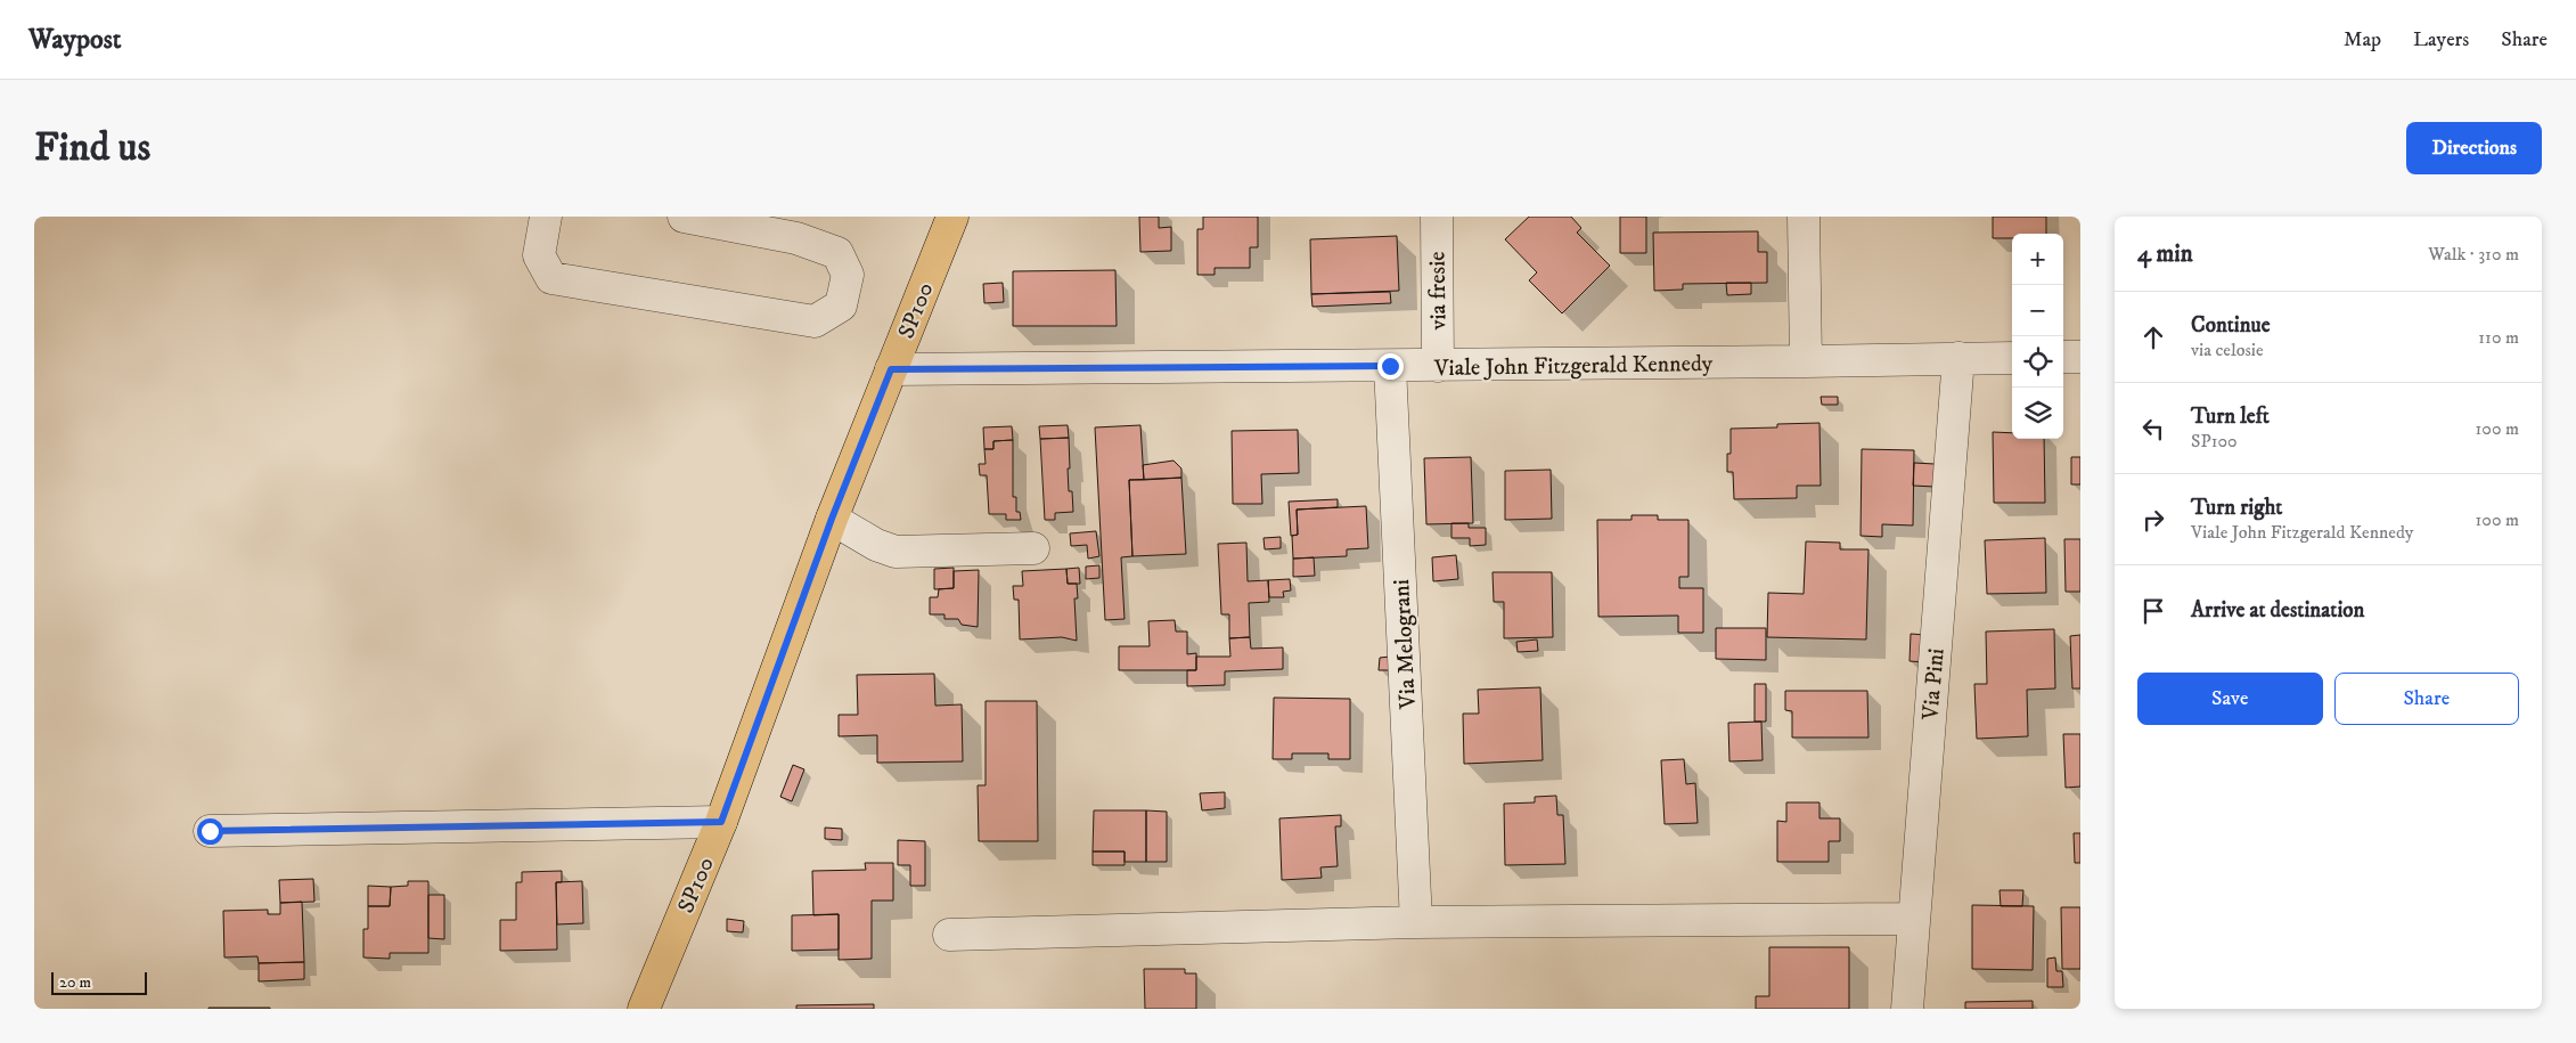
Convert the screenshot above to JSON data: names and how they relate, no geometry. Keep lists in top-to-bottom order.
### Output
{
  "streets": {
    "main road": ["SP100"],
    "street": [
      "via fresie",
      "Viale John Fitzgerald Kennedy",
      "Via Melograni",
      "Via Pini"
    ]
  },
  "crossings": [
    ["via fresie", "Viale John Fitzgerald Kennedy"],
    ["SP100", "Viale John Fitzgerald Kennedy"],
    ["Viale John Fitzgerald Kennedy", "Via Melograni"],
    ["Viale John Fitzgerald Kennedy", "Via Pini"]
  ],
  "scale_bar": "20 m",
  "page": {
    "header": "Waypost",
    "nav": ["Map", "Layers", "Share"],
    "buttons": [
      "Directions",
      ["Save", "Share"]
    ],
    "title": "Find us",
    "heading": ["4 min", "Walk · 310 m"],
    "map_buttons": ["+", "−"],
    "list": [
      ["Continue", "via celosie", "110 m"],
      ["Turn left", "SP100", "100 m"],
      ["Turn right", "Viale John Fitzgerald Kennedy", "100 m"],
      "Arrive at destination"
    ],
    "scale": "20 m"
  }
}
